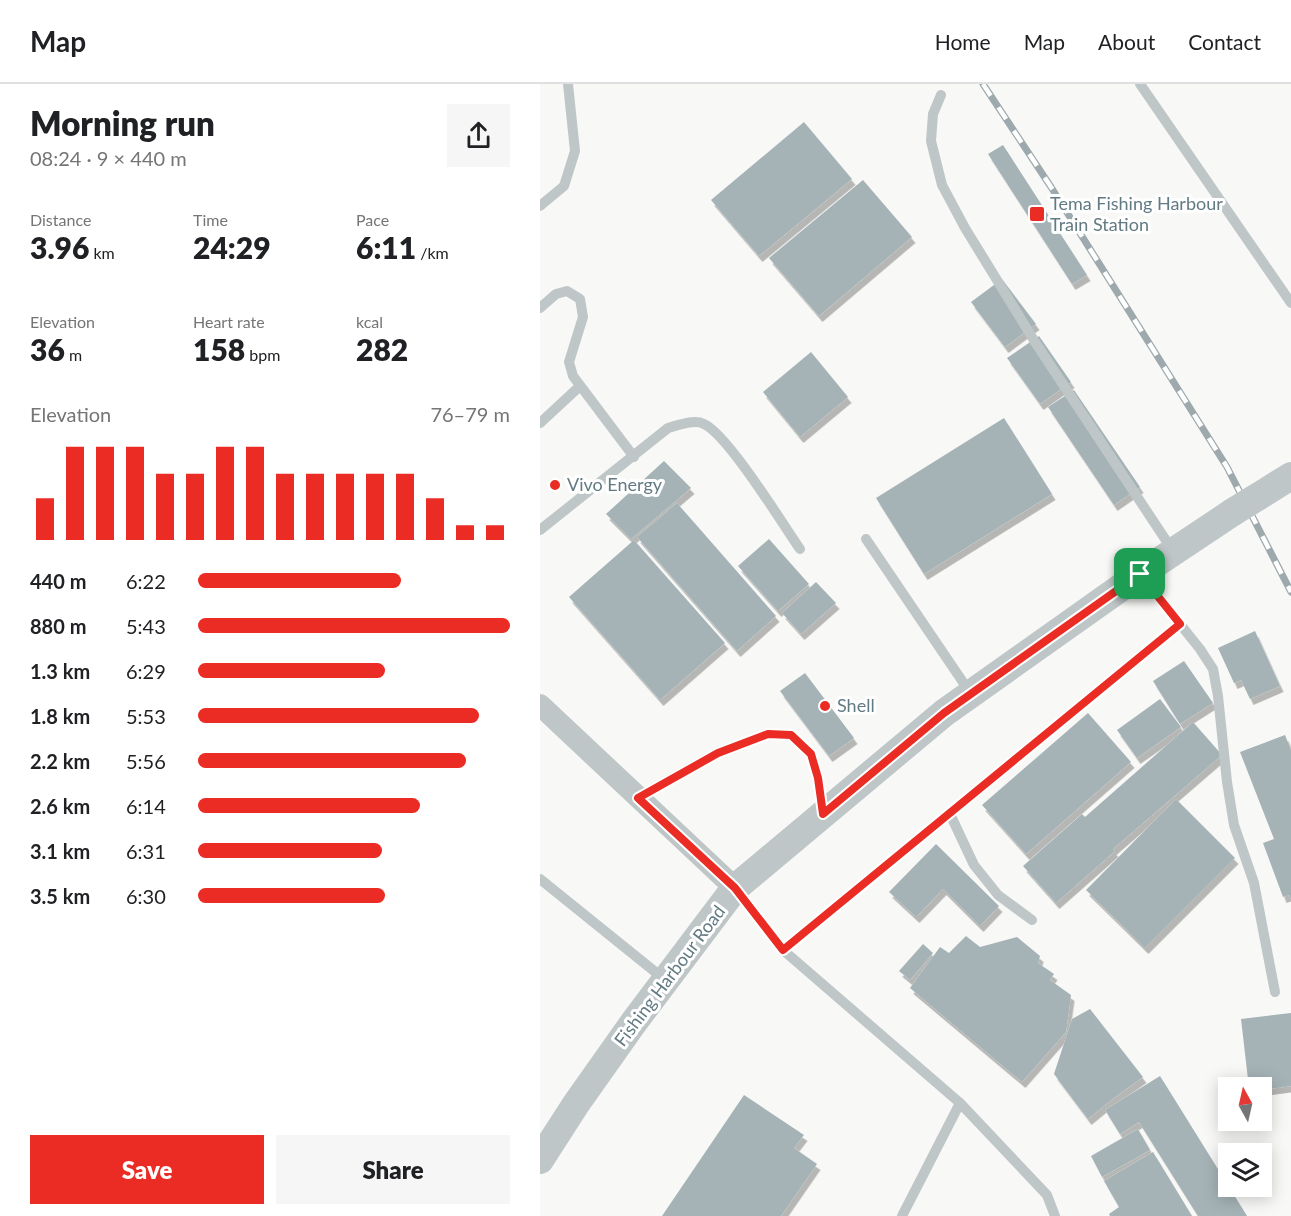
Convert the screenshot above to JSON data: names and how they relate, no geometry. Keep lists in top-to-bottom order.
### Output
{
  "streets": {
    "street": ["Fishing Harbour Road"]
  },
  "places": {
    "transit": ["Tema Fishing Harbour Train Station"],
    "other": ["Vivo Energy", "Shell"]
  },
  "north": "top",
  "page": {
    "header": "Map",
    "nav": [
      "Home",
      "Map",
      "About",
      "Contact"
    ],
    "heading": ["Morning run", "08:24 · 9 × 440 m"],
    "stats": [
      ["Distance", "3.96 km"],
      ["Time", "24:29"],
      ["Pace", "6:11 /km"],
      ["Elevation", "36 m"],
      ["Heart rate", "158 bpm"],
      ["kcal", "282"]
    ],
    "chart": ["Elevation", "76–79 m"],
    "list": [
      {
        "name": "440 m",
        "note": "6:22"
      },
      {
        "name": "880 m",
        "note": "5:43"
      },
      {
        "name": "1.3 km",
        "note": "6:29"
      },
      {
        "name": "1.8 km",
        "note": "5:53"
      },
      {
        "name": "2.2 km",
        "note": "5:56"
      },
      {
        "name": "2.6 km",
        "note": "6:14"
      },
      {
        "name": "3.1 km",
        "note": "6:31"
      },
      {
        "name": "3.5 km",
        "note": "6:30"
      }
    ],
    "buttons": ["Save", "Share"]
  }
}
